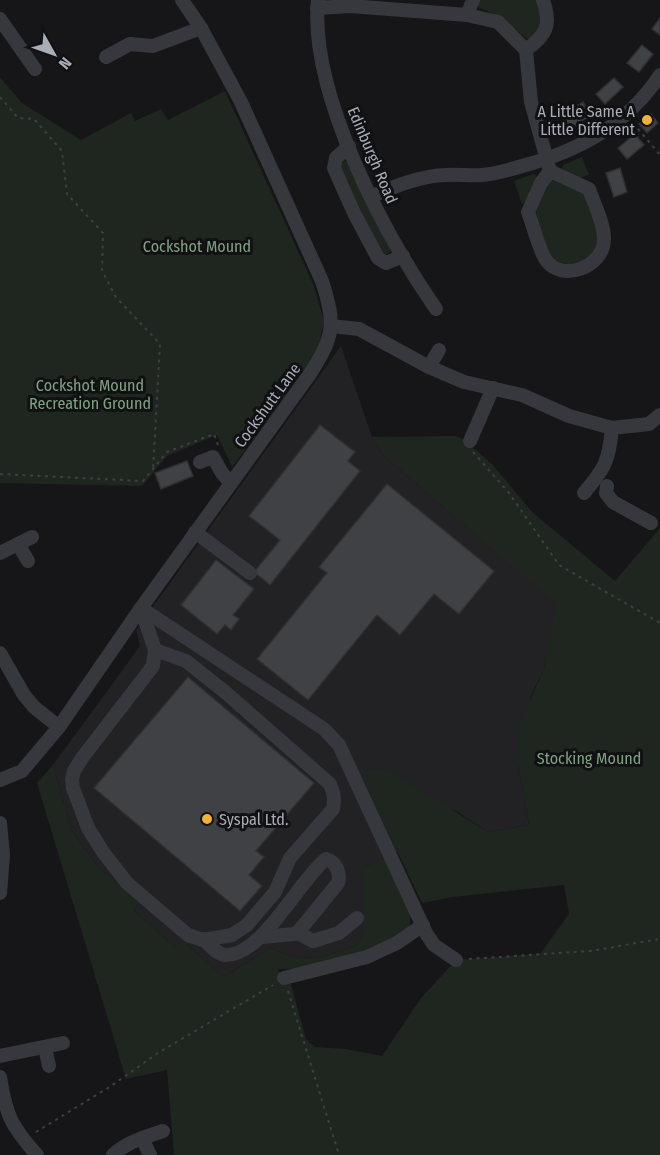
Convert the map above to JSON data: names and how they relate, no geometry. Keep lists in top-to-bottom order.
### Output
{
  "streets": {
    "street": ["Edinburgh Road", "Cockshutt Lane"]
  },
  "parks": ["Cockshot Mound", "Cockshot Mound Recreation Ground", "Stocking Mound"],
  "places": ["A Little Same A Little Different", "Syspal Ltd."],
  "north": "bottom right"
}
